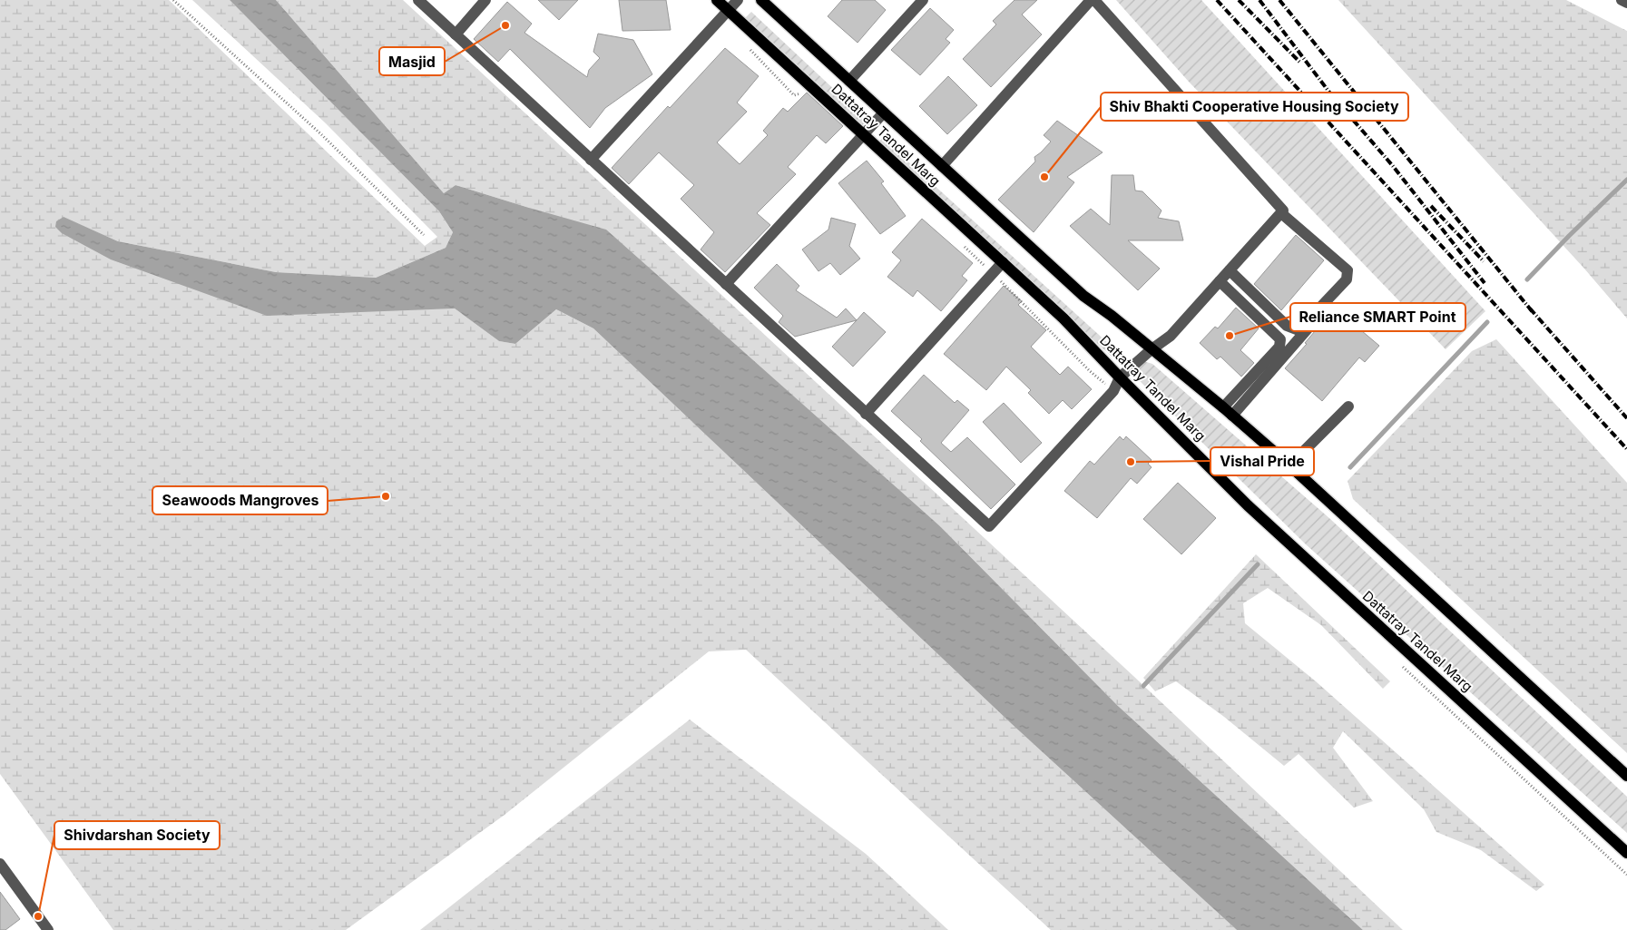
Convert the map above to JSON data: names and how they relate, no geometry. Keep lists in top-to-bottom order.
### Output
{
  "streets": {
    "main road": ["Dattatray Tandel Marg"]
  },
  "places": [
    "Masjid",
    "Shiv Bhakti Cooperative Housing Society",
    "Reliance SMART Point",
    "Vishal Pride",
    "Seawoods Mangroves",
    "Shivdarshan Society"
  ]
}
